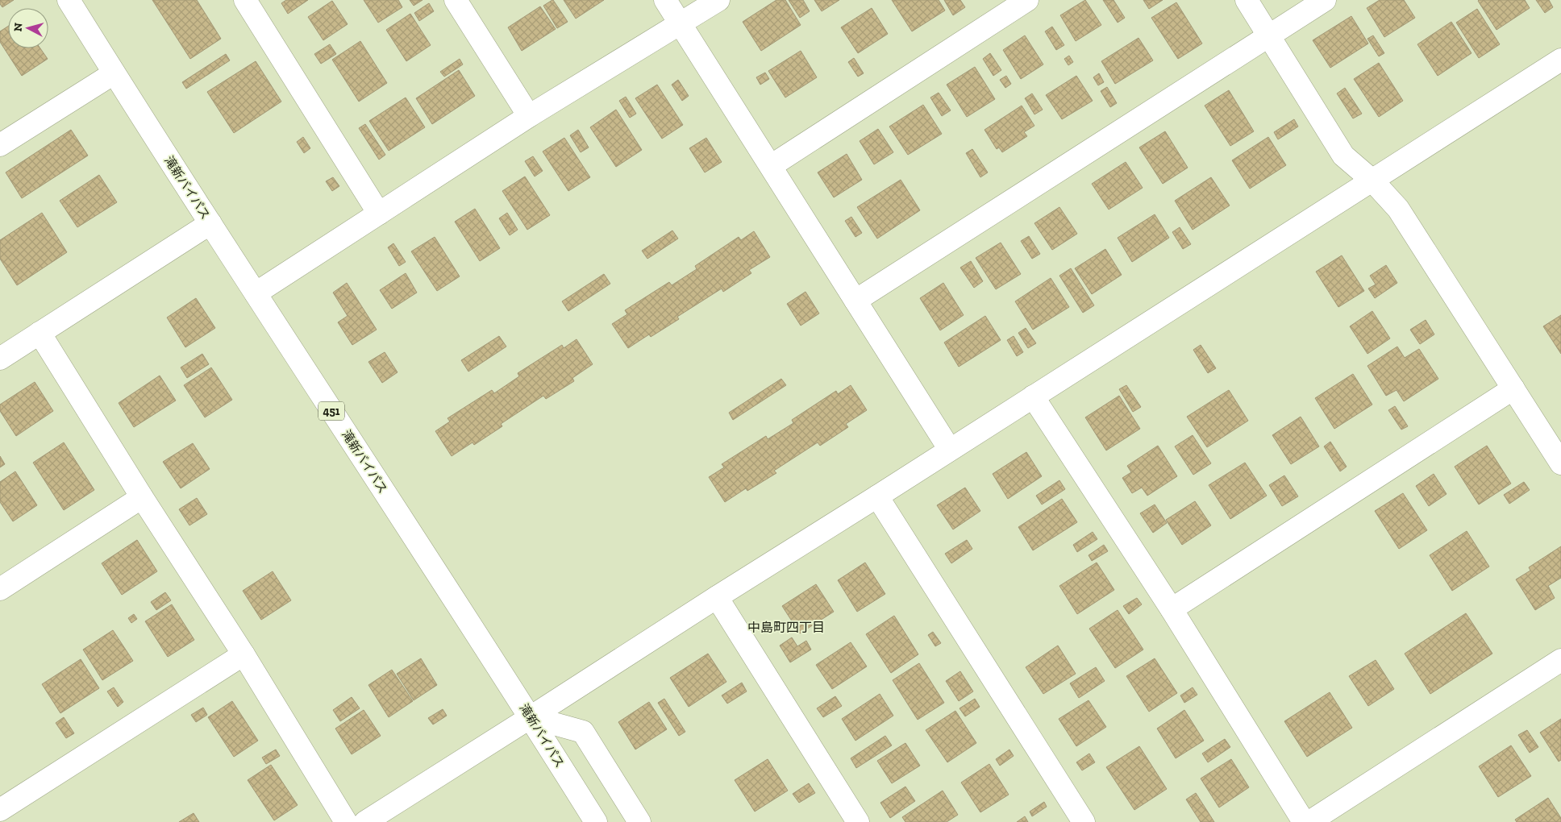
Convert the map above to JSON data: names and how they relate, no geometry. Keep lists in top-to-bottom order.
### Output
{
  "streets": {
    "main road": ["滝新バイパス", "451"]
  },
  "districts": ["中島町四丁目"],
  "north": "left"
}
